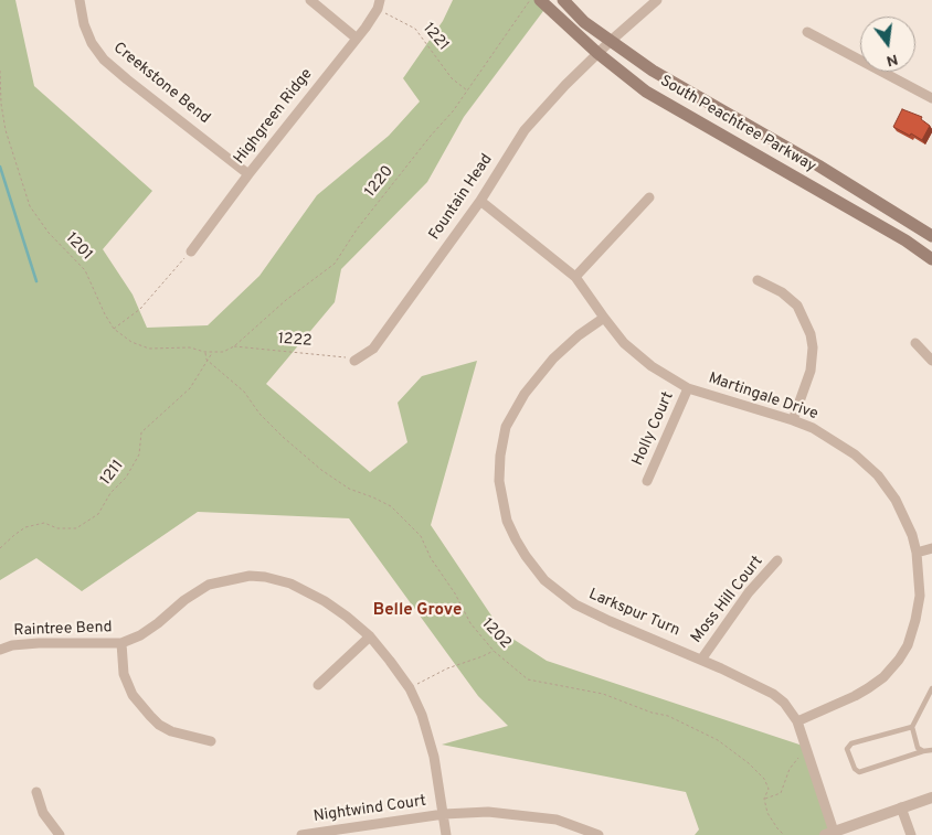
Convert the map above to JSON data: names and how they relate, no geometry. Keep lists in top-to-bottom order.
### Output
{
  "streets": {
    "main road": ["South Peachtree Parkway"],
    "street": [
      "Creekstone Bend",
      "Highgreen Ridge",
      "Fountain Head",
      "Martingale Drive",
      "Holly Court",
      "Moss Hill Court",
      "Larkspur Turn",
      "Raintree Bend",
      "Nightwind Court"
    ],
    "path": [
      "1221",
      "1220",
      "1201",
      "1222",
      "1211",
      "1202"
    ]
  },
  "crossings": [
    ["1221", "Highgreen Ridge"],
    ["1221", "1220"],
    ["Creekstone Bend", "Highgreen Ridge"],
    ["South Peachtree Parkway", "Fountain Head"],
    ["1220", "1201"],
    ["1220", "1222"],
    ["Fountain Head", "1222"],
    ["Fountain Head", "Martingale Drive"],
    ["1201", "1211"],
    ["Martingale Drive", "Holly Court"],
    ["Martingale Drive", "Larkspur Turn"],
    ["1211", "1202"],
    ["Moss Hill Court", "Larkspur Turn"],
    ["Raintree Bend", "Nightwind Court"]
  ],
  "districts": ["Belle Grove"],
  "north": "bottom"
}
